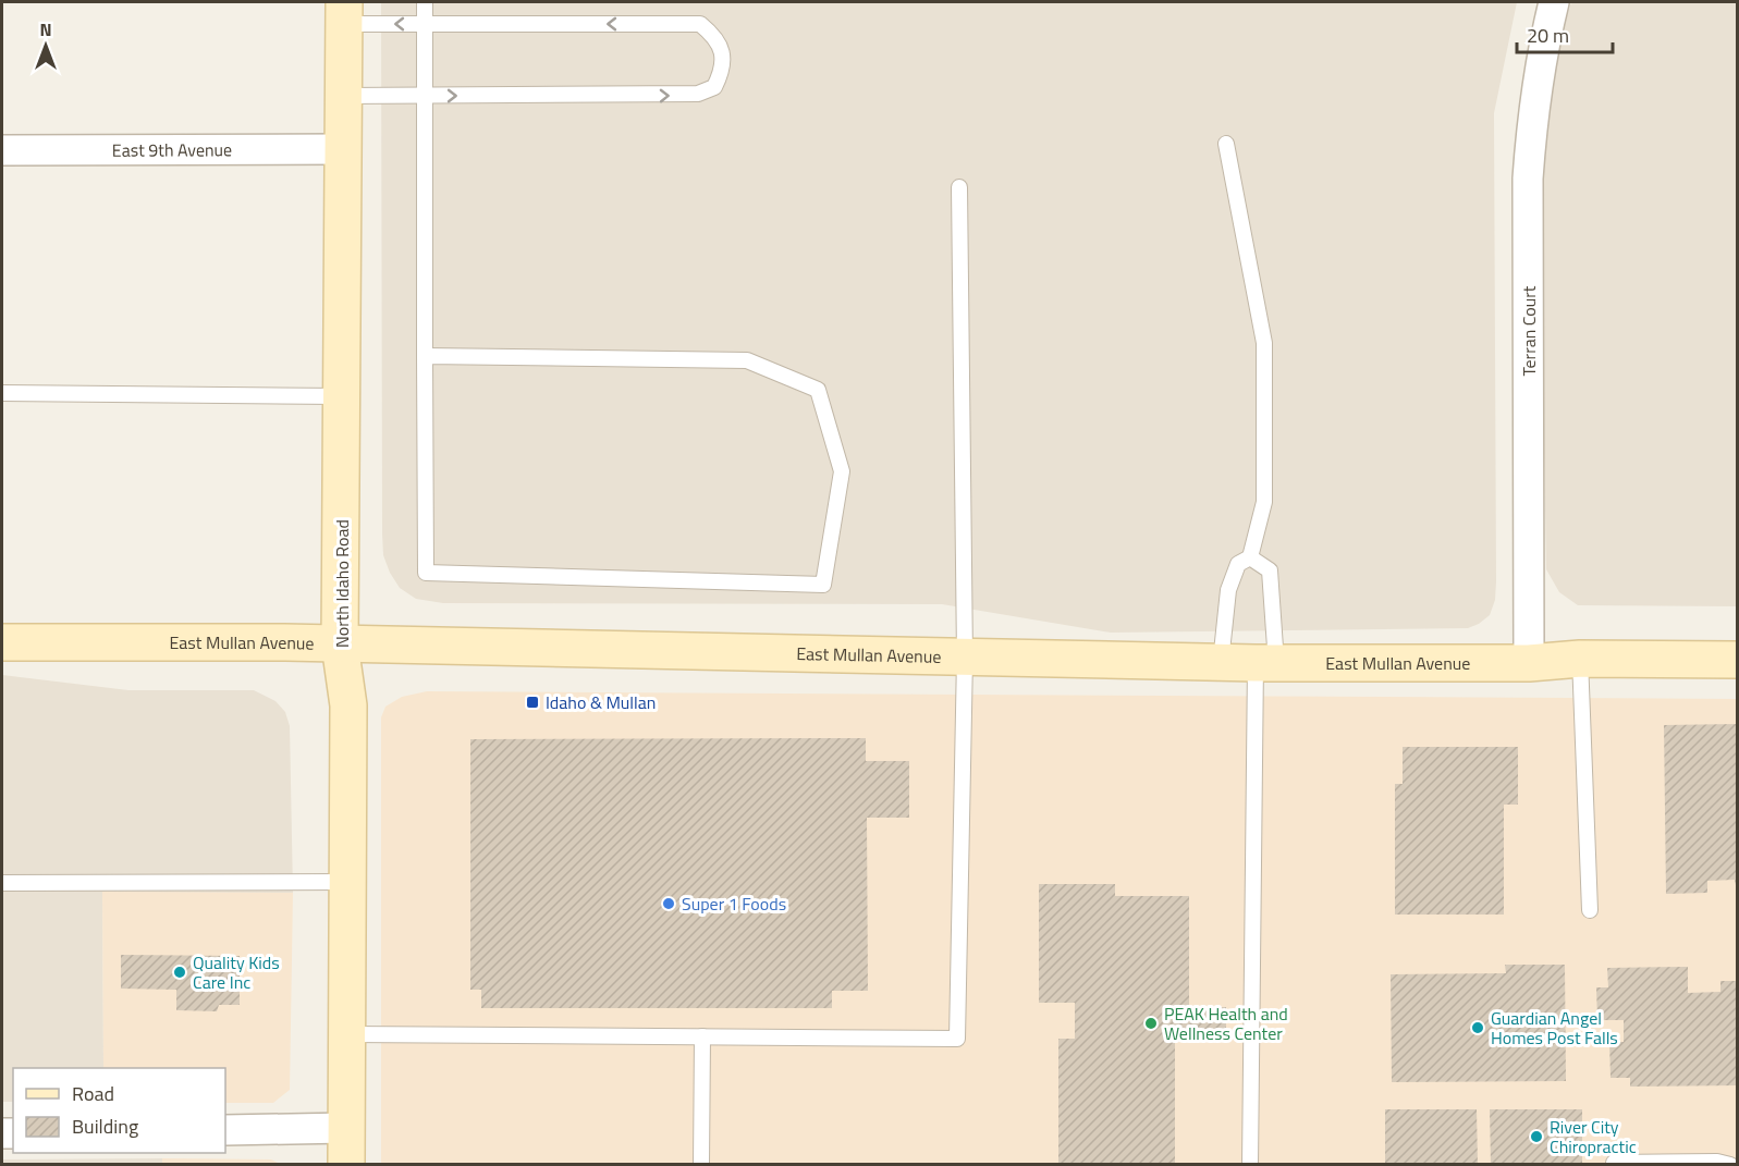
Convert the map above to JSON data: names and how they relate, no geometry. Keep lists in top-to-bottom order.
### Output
{
  "streets": {
    "main road": ["North Idaho Road", "East Mullan Avenue"],
    "street": ["East 9th Avenue", "Terran Court"]
  },
  "crossings": [
    ["East 9th Avenue", "North Idaho Road"],
    ["Terran Court", "East Mullan Avenue"],
    ["North Idaho Road", "East Mullan Avenue"]
  ],
  "places": {
    "transit": ["Idaho & Mullan"],
    "other": [
      "Super 1 Foods",
      "Quality Kids Care Inc",
      "PEAK Health and Wellness Center",
      "Guardian Angel Homes Post Falls",
      "River City Chiropractic"
    ]
  },
  "legend": ["Road", "Building"],
  "scale_bar": "20 m",
  "north": "top"
}
